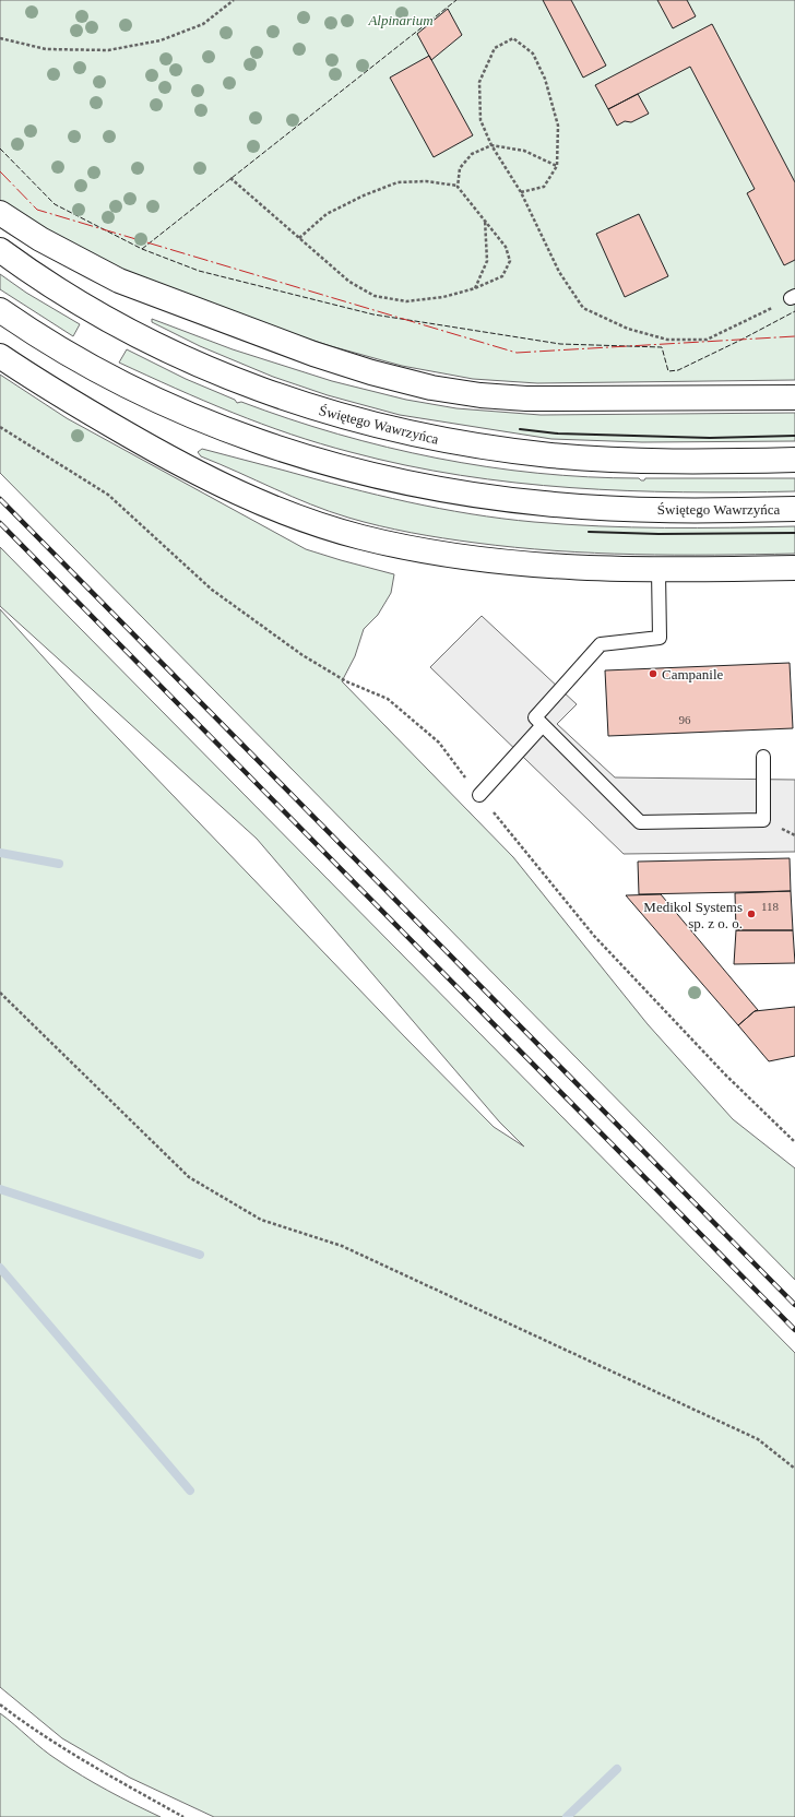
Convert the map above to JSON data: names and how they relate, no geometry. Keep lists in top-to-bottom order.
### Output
{
  "streets": {
    "main road": ["Świętego Wawrzyńca"]
  },
  "parks": ["Alpinarium"],
  "places": ["Campanile", "Medikol Systems sp. z o. o."],
  "house_numbers": ["96", "118"]
}
